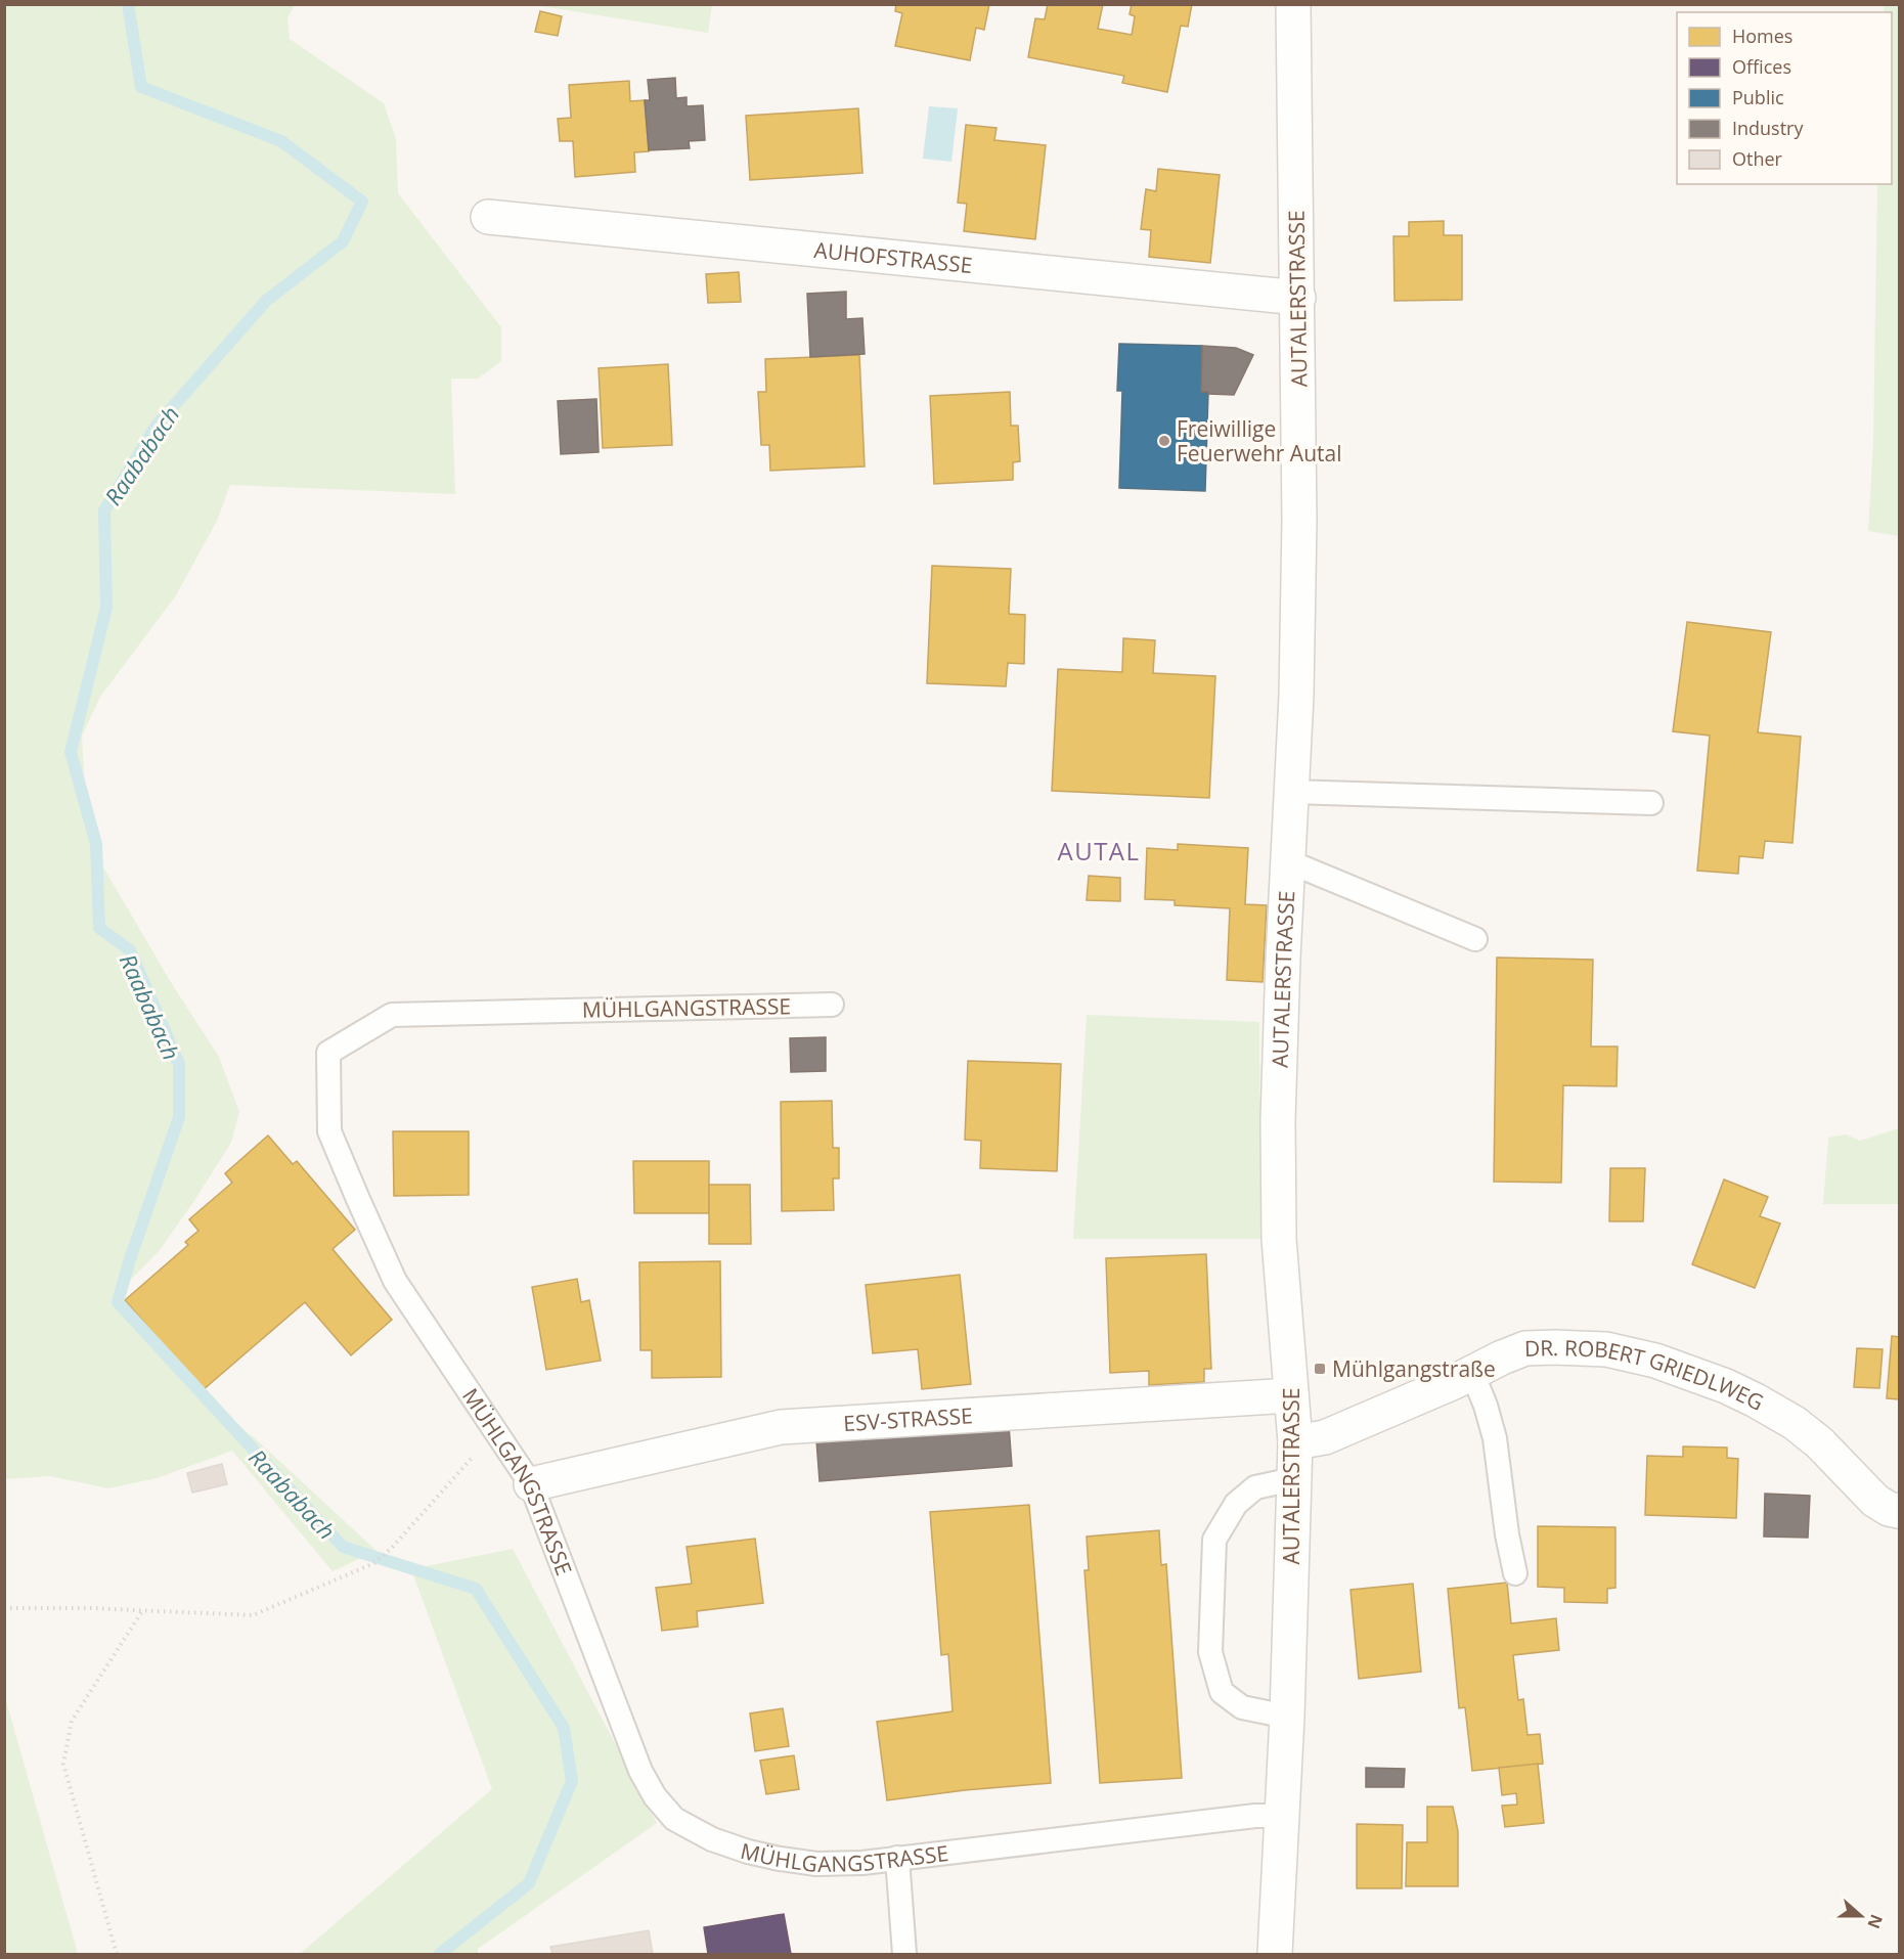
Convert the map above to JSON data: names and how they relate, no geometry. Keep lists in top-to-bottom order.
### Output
{
  "streets": {
    "street": [
      "AUHOFSTRASSE",
      "AUTALERSTRASSE",
      "DR. ROBERT GRIEDLWEG",
      "ESV-STRASSE"
    ],
    "lane": ["MÜHLGANGSTRASSE"]
  },
  "crossings": [
    ["AUHOFSTRASSE", "AUTALERSTRASSE"],
    ["AUTALERSTRASSE", "MÜHLGANGSTRASSE"],
    ["AUTALERSTRASSE", "DR. ROBERT GRIEDLWEG"],
    ["AUTALERSTRASSE", "ESV-STRASSE"],
    ["MÜHLGANGSTRASSE", "ESV-STRASSE"]
  ],
  "districts": ["AUTAL"],
  "water": ["Raababach"],
  "places": {
    "other": ["Freiwillige Feuerwehr Autal"],
    "transit": ["Mühlgangstraße"]
  },
  "legend": [
    "Homes",
    "Offices",
    "Public",
    "Industry",
    "Other"
  ],
  "north": "right"
}
